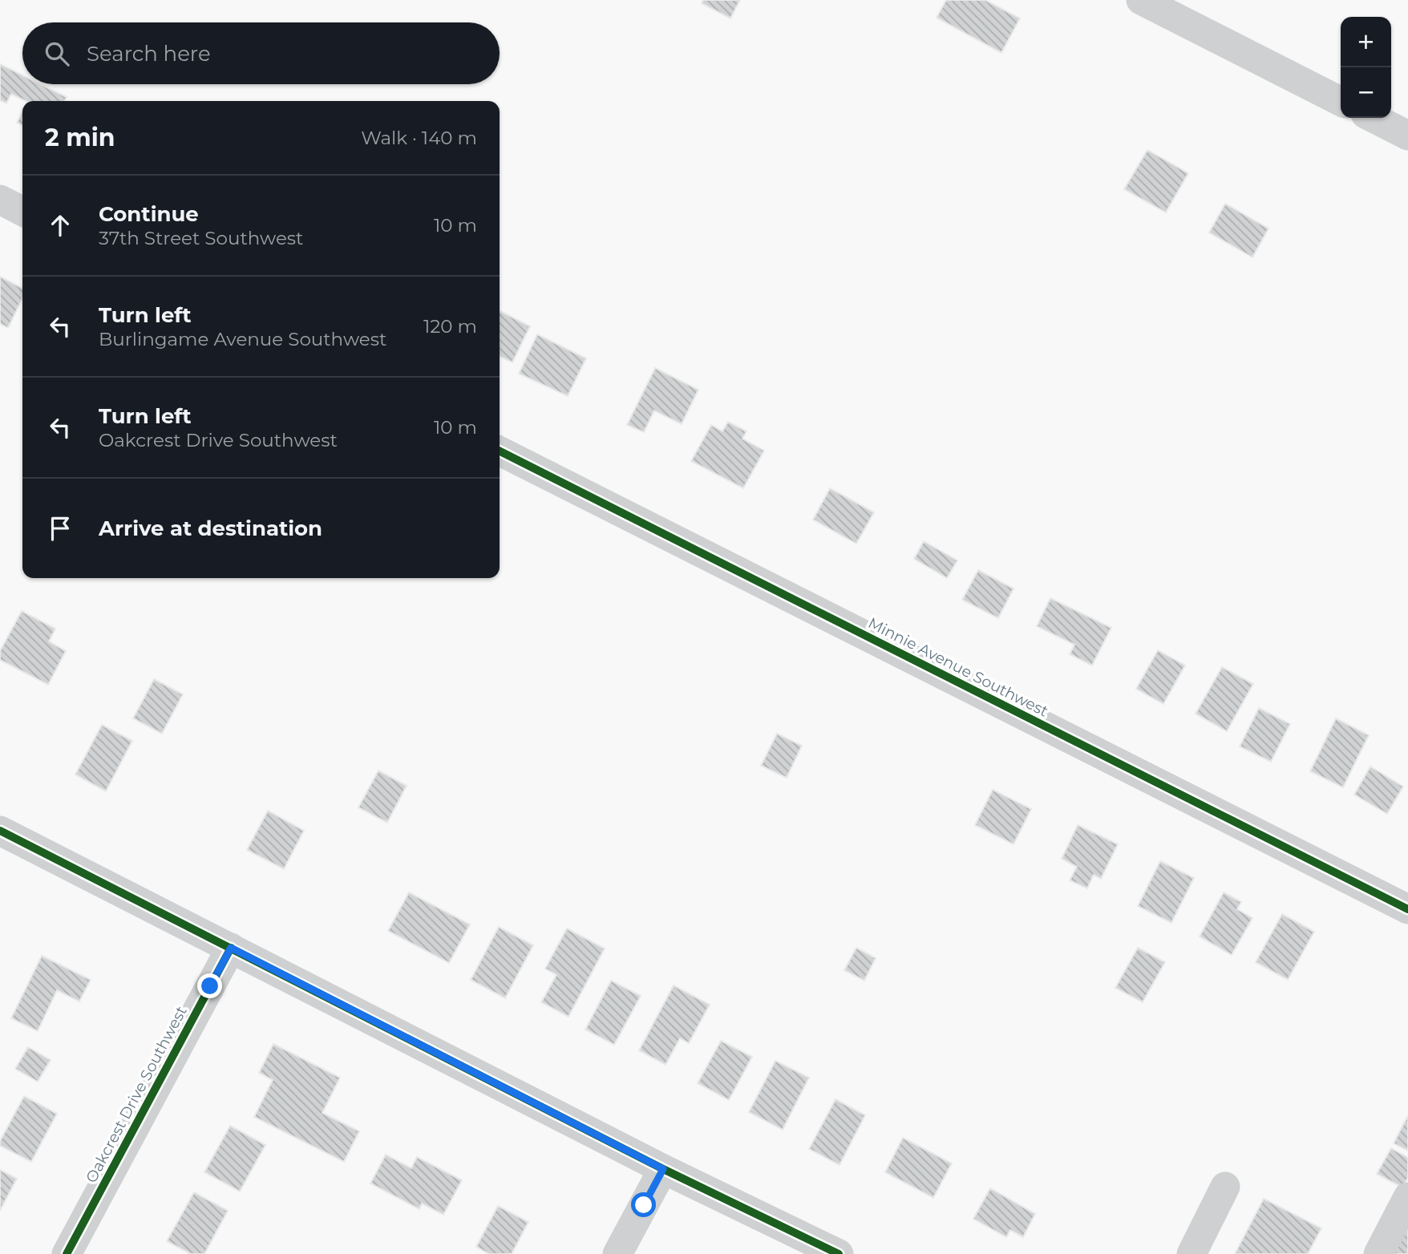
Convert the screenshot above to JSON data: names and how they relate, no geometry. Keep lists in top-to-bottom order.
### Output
{
  "streets": {
    "street": ["Minnie Avenue Southwest", "Oakcrest Drive Southwest"]
  },
  "page": {
    "map_buttons": ["+", "−"],
    "search": "Search here",
    "heading": ["2 min", "Walk · 140 m"],
    "list": [
      ["Continue", "37th Street Southwest", "10 m"],
      ["Turn left", "Burlingame Avenue Southwest", "120 m"],
      ["Turn left", "Oakcrest Drive Southwest", "10 m"],
      "Arrive at destination"
    ]
  }
}
